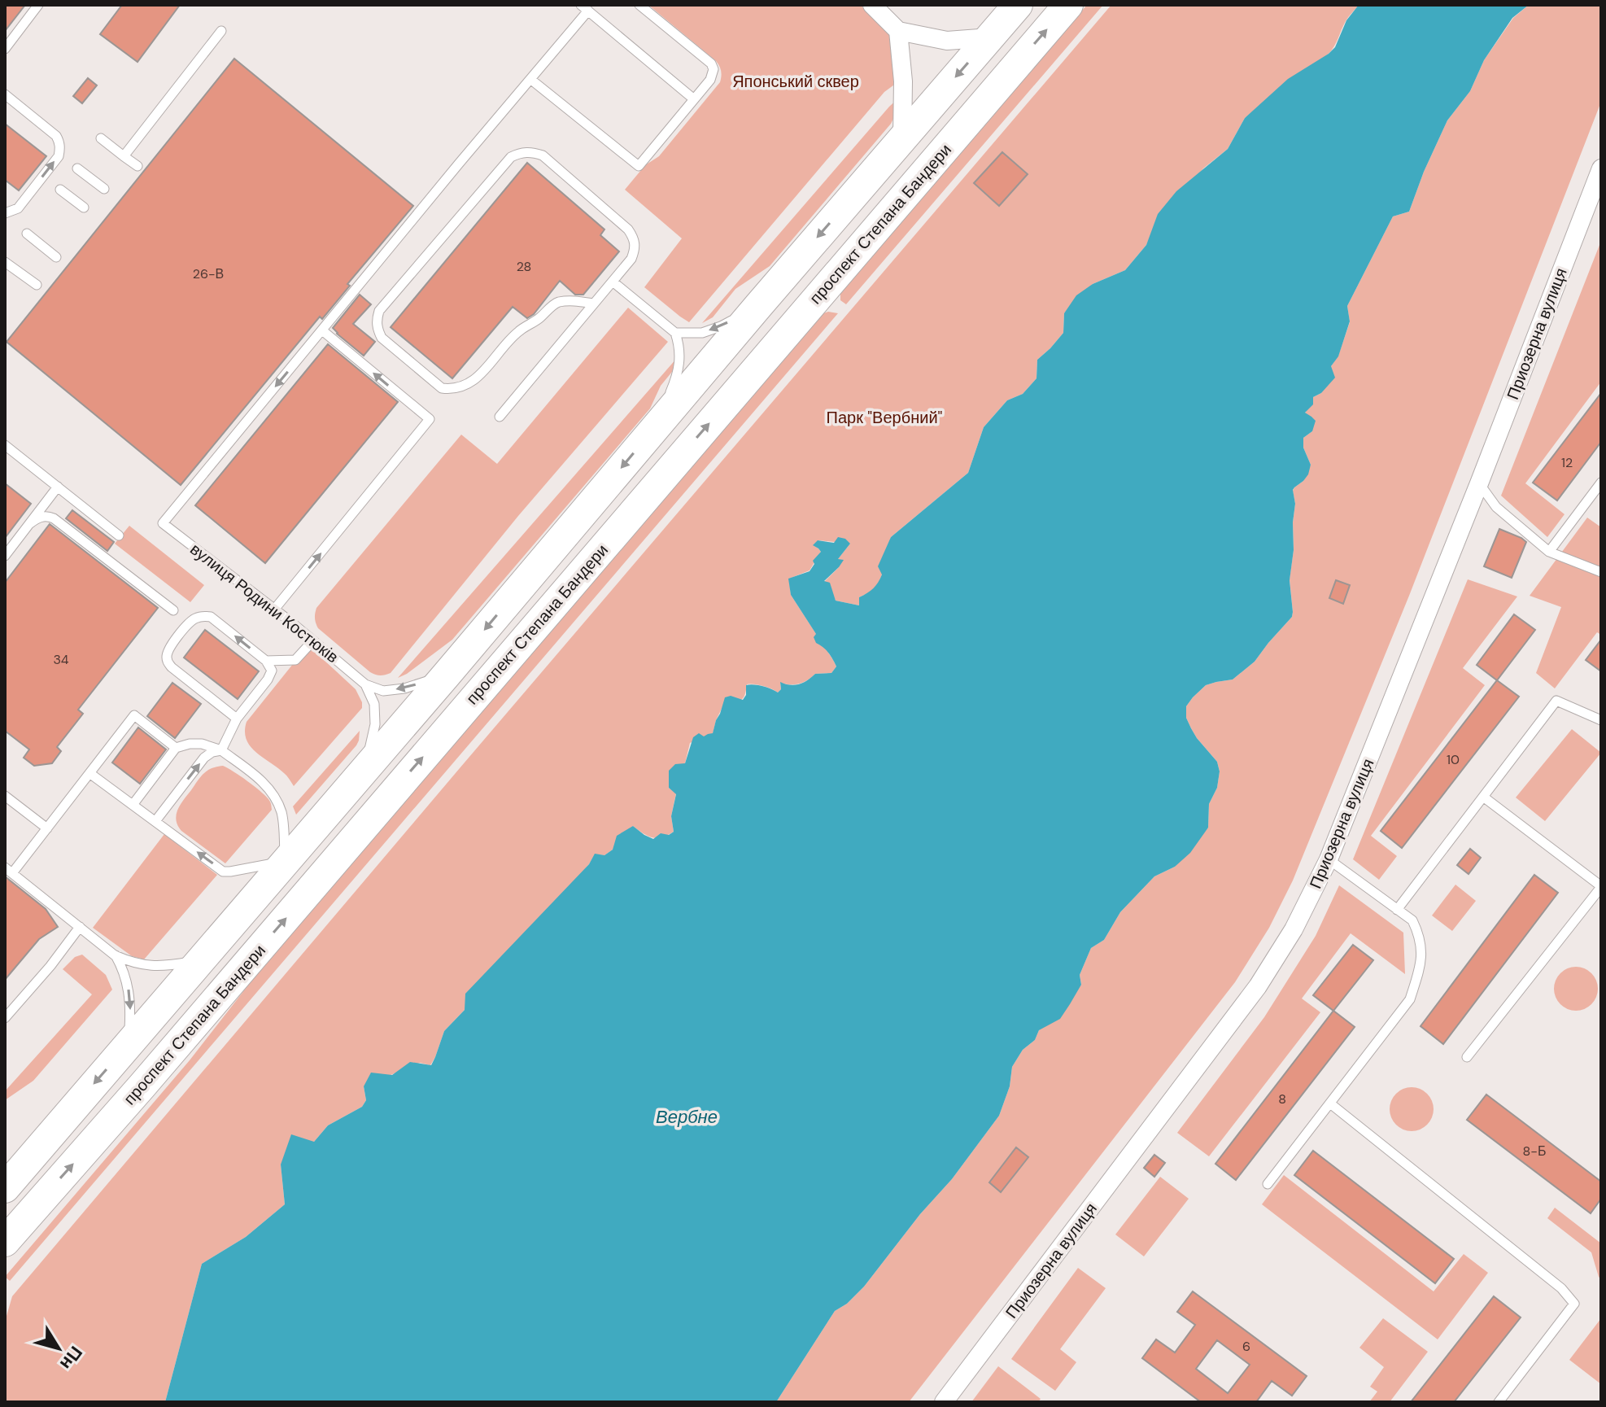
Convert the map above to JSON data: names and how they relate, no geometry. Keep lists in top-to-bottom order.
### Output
{
  "streets": {
    "main road": ["проспект Степана Бандери"],
    "street": ["Приозерна вулиця"],
    "lane": ["вулиця Родини Костюків"]
  },
  "water": ["Вербне"],
  "parks": ["Японський сквер", "Парк \"Вербний\""],
  "house_numbers": [
    "28",
    "26-В",
    "12",
    "34",
    "10",
    "8",
    "8-Б",
    "6"
  ],
  "north": "bottom right"
}
